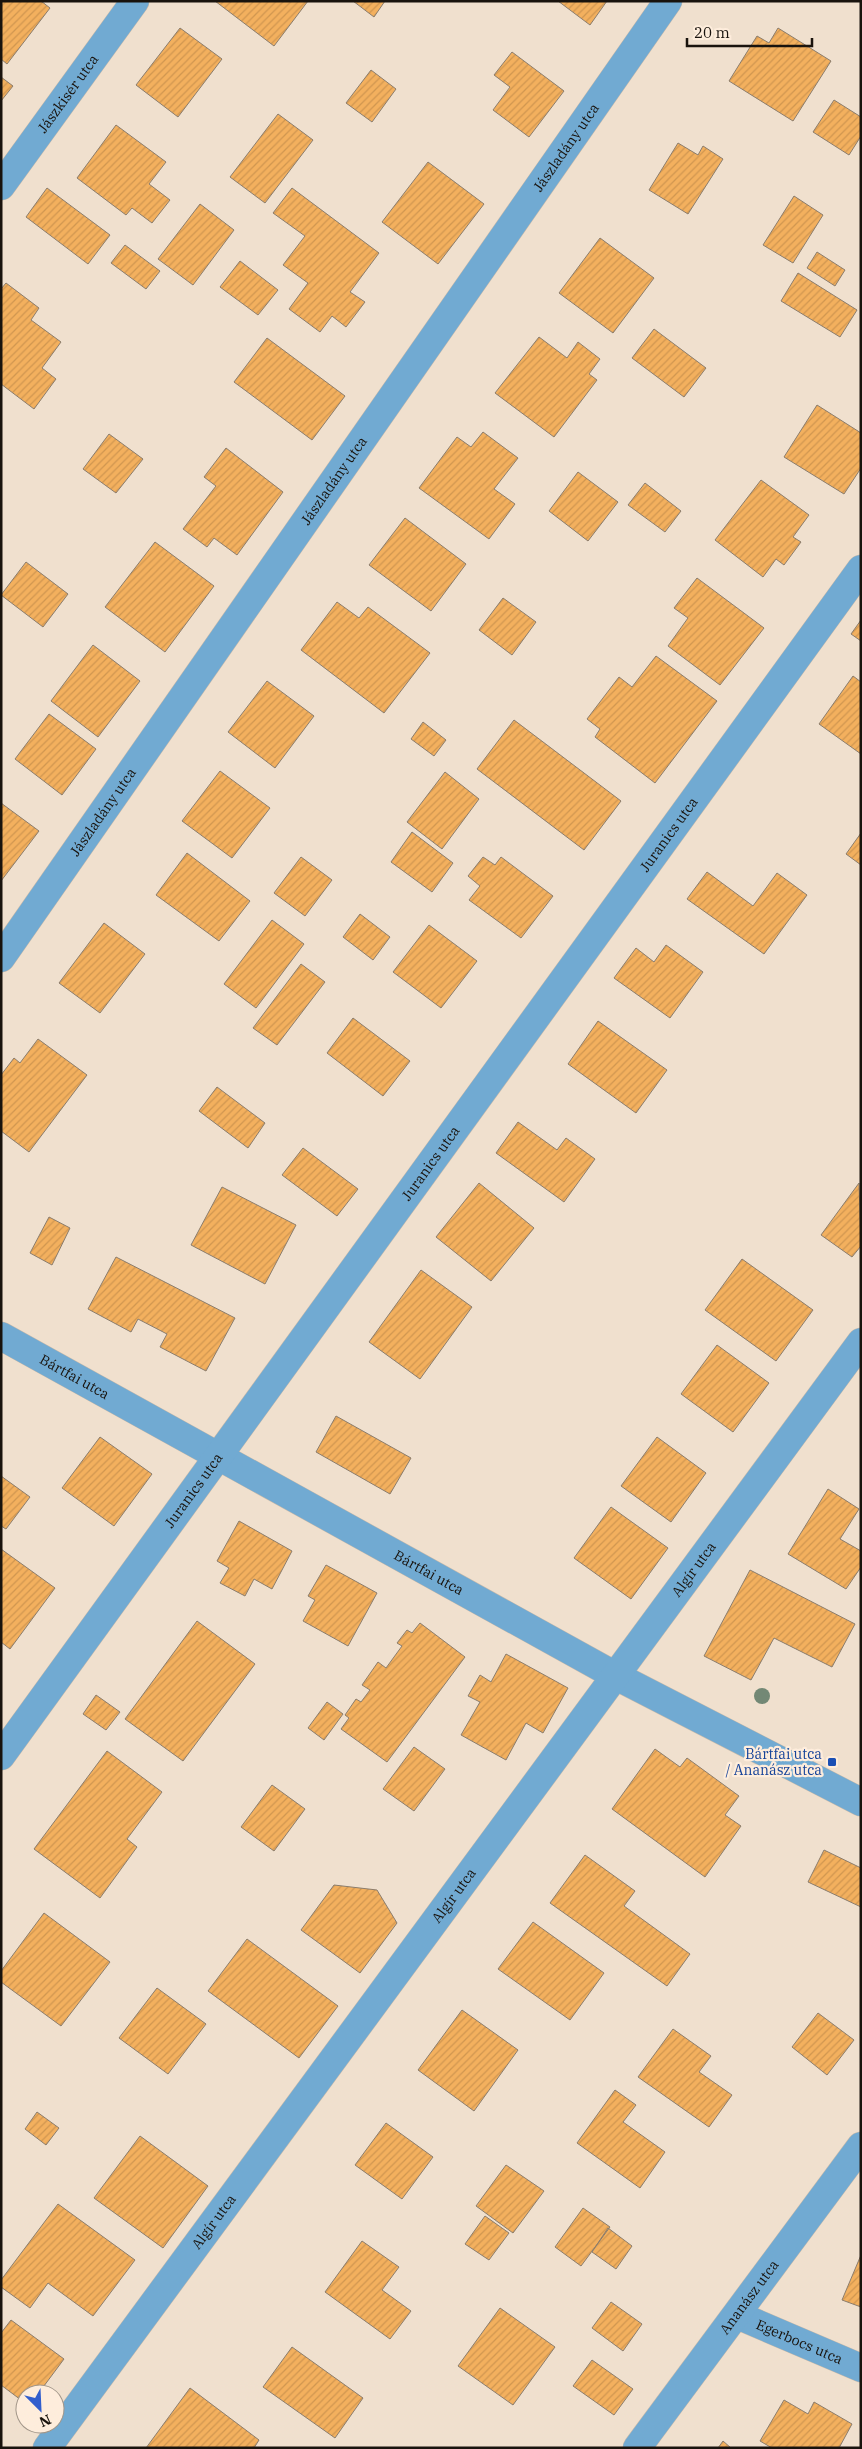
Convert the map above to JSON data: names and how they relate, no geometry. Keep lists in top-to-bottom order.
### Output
{
  "streets": {
    "street": [
      "Jászkisér utca",
      "Jászladány utca",
      "Juranics utca",
      "Bártfai utca",
      "Algír utca",
      "Ananász utca",
      "Egerbocs utca"
    ]
  },
  "crossings": [
    ["Juranics utca", "Bártfai utca"],
    ["Bártfai utca", "Algír utca"],
    ["Ananász utca", "Egerbocs utca"]
  ],
  "places": {
    "transit": ["Bártfai utca / Ananász utca"]
  },
  "scale_bar": "20 m",
  "north": "bottom right"
}
